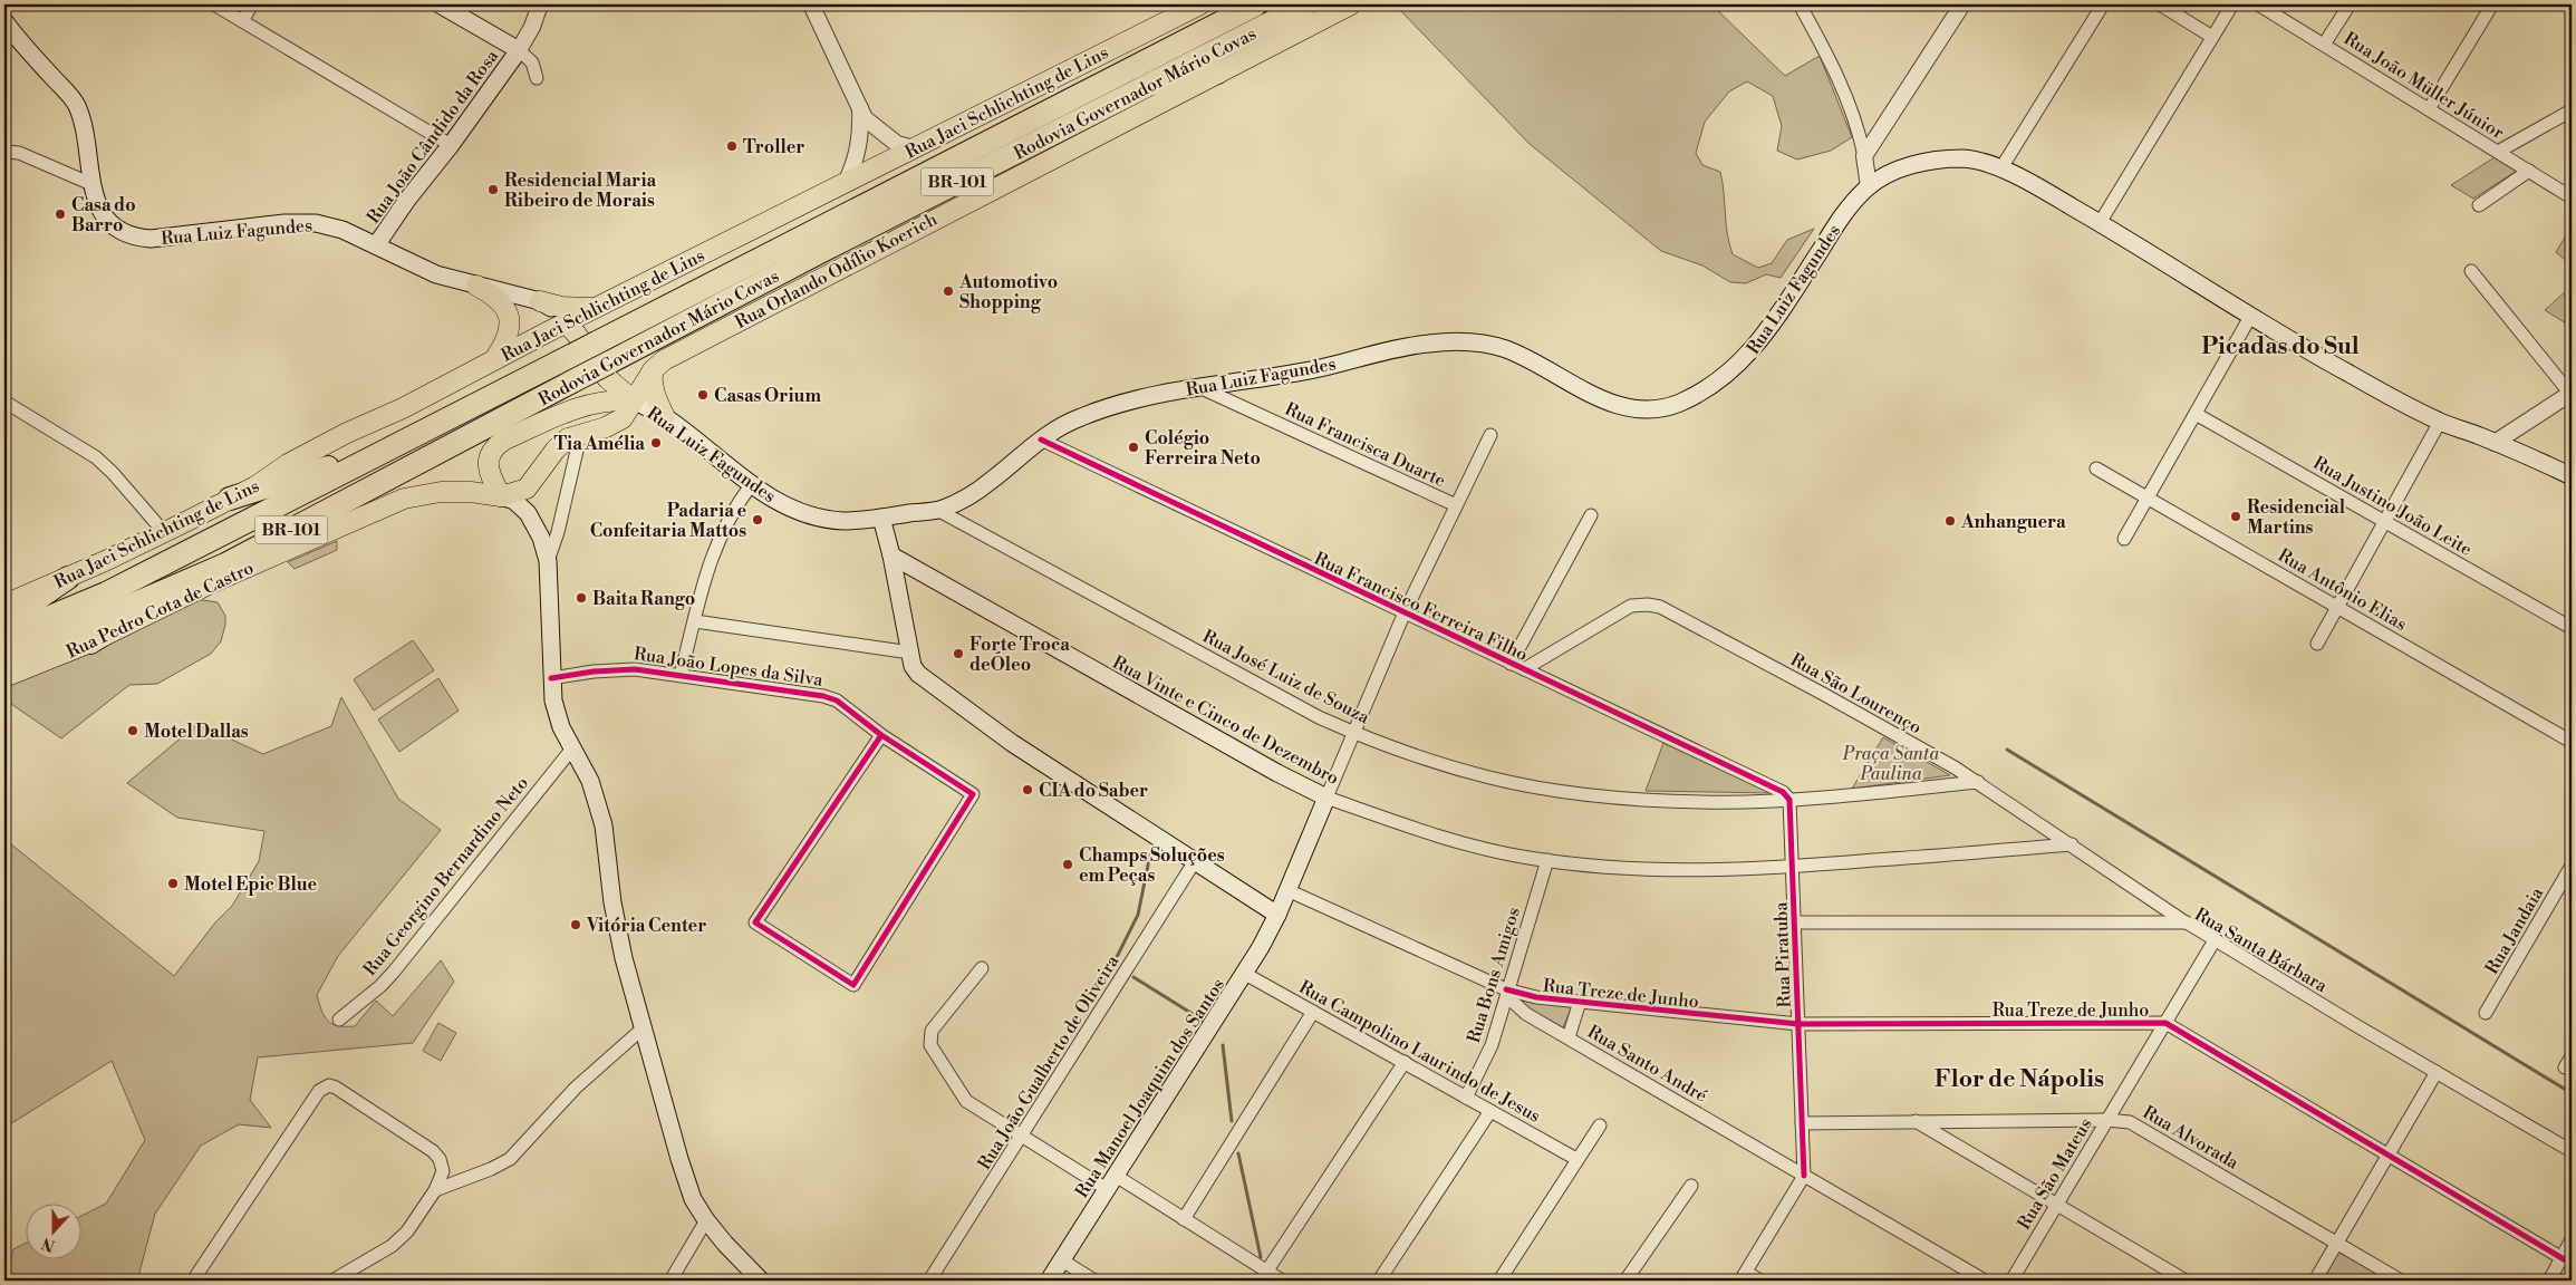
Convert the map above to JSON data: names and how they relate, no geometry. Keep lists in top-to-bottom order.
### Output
{
  "streets": {
    "highway": ["Rodovia Governador Mário Covas", "BR-101"],
    "main road": [
      "Rua Jaci Schlichting de Lins",
      "Rua João Cândido da Rosa",
      "Rua Luiz Fagundes",
      "Rua Orlando Odílio Koerich",
      "Rua Pedro Cota de Castro",
      "Rua Vinte e Cinco de Dezembro",
      "Rua Manoel Joaquim dos Santos"
    ],
    "street": [
      "Rua João Müller Júnior",
      "Rua Francisca Duarte",
      "Rua Justino João Leite",
      "Rua Antônio Elias",
      "Rua Francisco Ferreira Filho",
      "Rua João Lopes da Silva",
      "Rua José Luiz de Souza",
      "Rua São Lourenço",
      "Rua Georgino Bernardino Neto",
      "Rua Jandaia",
      "Rua Santa Bárbara",
      "Rua Piratuba",
      "Rua Bons Amigos",
      "Rua Treze de Junho",
      "Rua Campolino Laurindo de Jesus",
      "Rua João Gualberto de Oliveira",
      "Rua Santo André",
      "Rua Alvorada",
      "Rua São Mateus"
    ]
  },
  "crossings": [
    ["Rua Jaci Schlichting de Lins", "Rua Luiz Fagundes"],
    ["Rua João Cândido da Rosa", "Rua Luiz Fagundes"],
    ["Rua Luiz Fagundes", "Rua Orlando Odílio Koerich"],
    ["Rua Luiz Fagundes", "Rua Francisca Duarte"],
    ["Rua Luiz Fagundes", "Rua Francisco Ferreira Filho"],
    ["Rua Luiz Fagundes", "Rua Pedro Cota de Castro"],
    ["Rua Luiz Fagundes", "Rua José Luiz de Souza"],
    ["Rua Orlando Odílio Koerich", "Rua Pedro Cota de Castro"],
    ["Rua Francisco Ferreira Filho", "Rua José Luiz de Souza"],
    ["Rua Francisco Ferreira Filho", "Rua São Lourenço"],
    ["Rua Francisco Ferreira Filho", "Rua Piratuba"],
    ["Rua José Luiz de Souza", "Rua São Lourenço"],
    ["Rua José Luiz de Souza", "Rua Piratuba"],
    ["Rua São Lourenço", "Rua Vinte e Cinco de Dezembro"],
    ["Rua São Lourenço", "Rua Santa Bárbara"],
    ["Rua Vinte e Cinco de Dezembro", "Rua Piratuba"],
    ["Rua Vinte e Cinco de Dezembro", "Rua Bons Amigos"],
    ["Rua Vinte e Cinco de Dezembro", "Rua Manoel Joaquim dos Santos"],
    ["Rua Santa Bárbara", "Rua Piratuba"],
    ["Rua Santa Bárbara", "Rua São Mateus"],
    ["Rua Piratuba", "Rua Treze de Junho"],
    ["Rua Piratuba", "Rua Santo André"],
    ["Rua Piratuba", "Rua Alvorada"],
    ["Rua Bons Amigos", "Rua Treze de Junho"],
    ["Rua Bons Amigos", "Rua Campolino Laurindo de Jesus"],
    ["Rua Bons Amigos", "Rua Santo André"],
    ["Rua Treze de Junho", "Rua Santo André"],
    ["Rua Treze de Junho", "Rua São Mateus"],
    ["Rua Campolino Laurindo de Jesus", "Rua Manoel Joaquim dos Santos"],
    ["Rua Santo André", "Rua Manoel Joaquim dos Santos"],
    ["Rua Alvorada", "Rua São Mateus"]
  ],
  "districts": ["Picadas do Sul", "Flor de Nápolis"],
  "parks": ["Praça Santa Paulina"],
  "places": [
    "Troller",
    "Residencial Maria Ribeiro de Morais",
    "Casa do Barro",
    "Automotivo Shopping",
    "Casas Orium",
    "Tia Amélia",
    "Colégio Ferreira Neto",
    "Residencial Martins",
    "Padaria e Confeitaria Mattos",
    "Anhanguera",
    "Baita Rango",
    "Forte Troca deÓleo",
    "Motel Dallas",
    "CIA do Saber",
    "Champs Soluções em Peças",
    "Motel Epic Blue",
    "Vitória Center"
  ],
  "north": "bottom"
}
